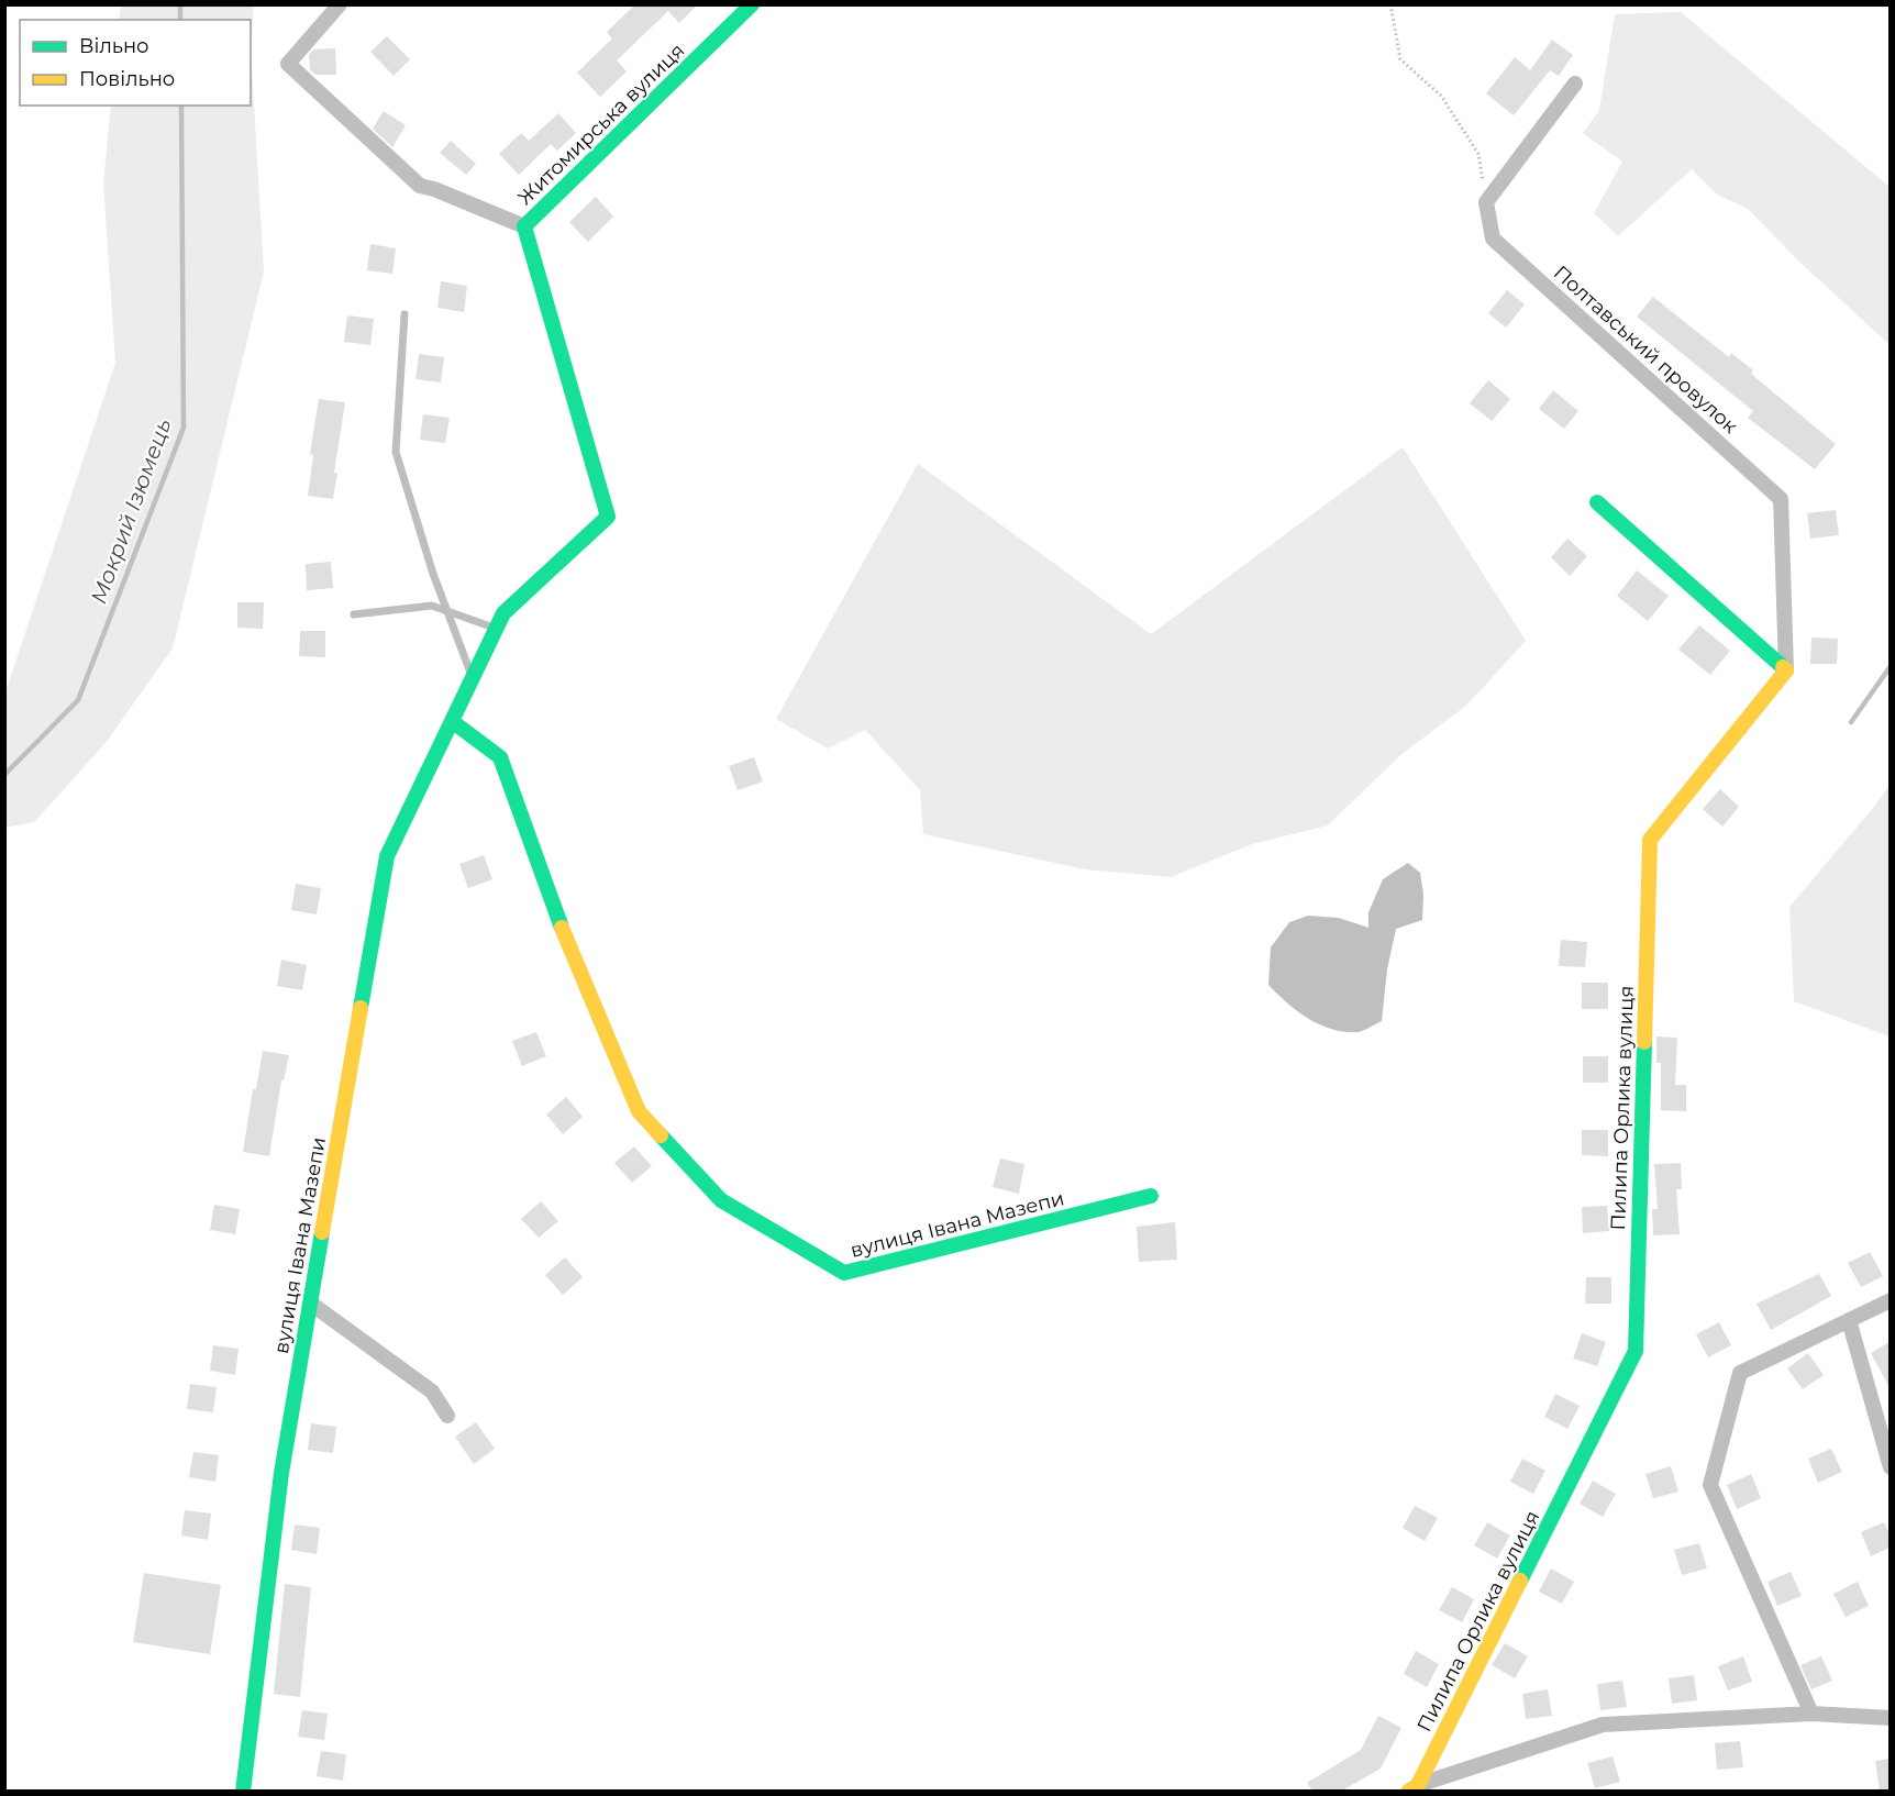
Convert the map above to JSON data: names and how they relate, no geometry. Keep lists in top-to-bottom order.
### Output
{
  "streets": {
    "street": [
      "Житомирська вулиця",
      "Полтавський провулок",
      "Пилипа Орлика вулиця",
      "вулиця Івана Мазепи"
    ]
  },
  "crossings": [
    ["Житомирська вулиця", "вулиця Івана Мазепи"],
    ["Полтавський провулок", "Пилипа Орлика вулиця"]
  ],
  "water": ["Мокрий Ізюмець"],
  "legend": ["Вільно", "Повільно"]
}
